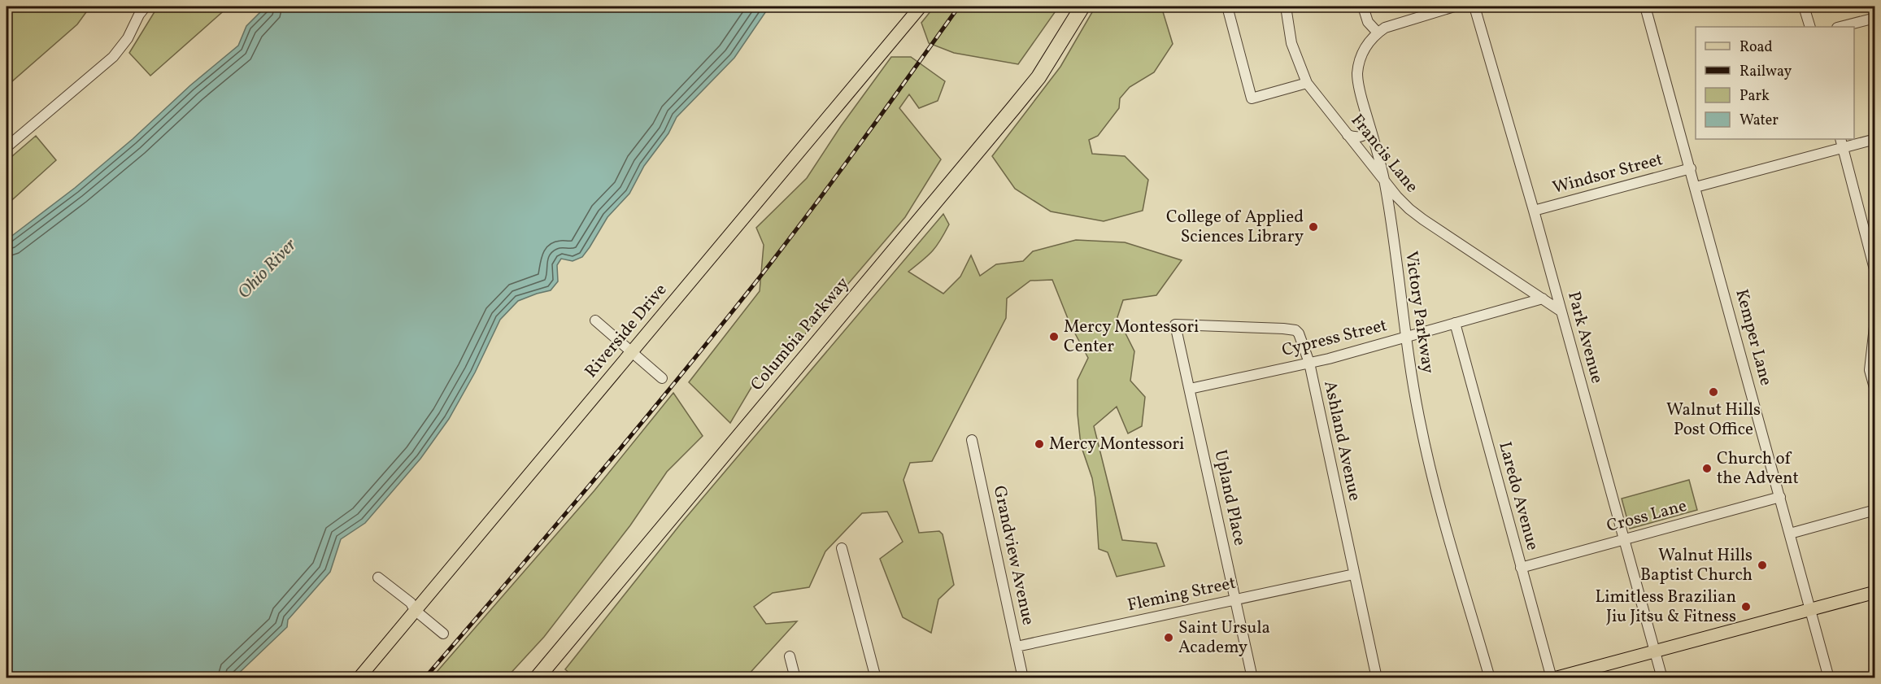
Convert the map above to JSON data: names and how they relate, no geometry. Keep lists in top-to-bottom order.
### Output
{
  "streets": {
    "highway": ["Columbia Parkway"],
    "main road": ["Riverside Drive"],
    "street": [
      "Francis Lane",
      "Windsor Street",
      "Victory Parkway",
      "Park Avenue",
      "Kemper Lane",
      "Cypress Street",
      "Ashland Avenue",
      "Laredo Avenue",
      "Upland Place",
      "Cross Lane",
      "Grandview Avenue",
      "Fleming Street"
    ]
  },
  "crossings": [
    ["Francis Lane", "Victory Parkway"],
    ["Francis Lane", "Park Avenue"],
    ["Francis Lane", "Cypress Street"],
    ["Windsor Street", "Park Avenue"],
    ["Windsor Street", "Kemper Lane"],
    ["Victory Parkway", "Cypress Street"],
    ["Park Avenue", "Cross Lane"],
    ["Kemper Lane", "Cross Lane"],
    ["Cypress Street", "Ashland Avenue"],
    ["Cypress Street", "Laredo Avenue"],
    ["Cypress Street", "Upland Place"],
    ["Ashland Avenue", "Upland Place"],
    ["Ashland Avenue", "Fleming Street"],
    ["Laredo Avenue", "Cross Lane"],
    ["Upland Place", "Fleming Street"],
    ["Grandview Avenue", "Fleming Street"]
  ],
  "water": ["Ohio River"],
  "places": [
    "College of Applied Sciences Library",
    "Mercy Montessori Center",
    "Walnut Hills Post Office",
    "Mercy Montessori",
    "Church of the Advent",
    "Walnut Hills Baptist Church",
    "Limitless Brazilian Jiu Jitsu & Fitness",
    "Saint Ursula Academy"
  ],
  "legend": [
    "Road",
    "Railway",
    "Park",
    "Water"
  ]
}
